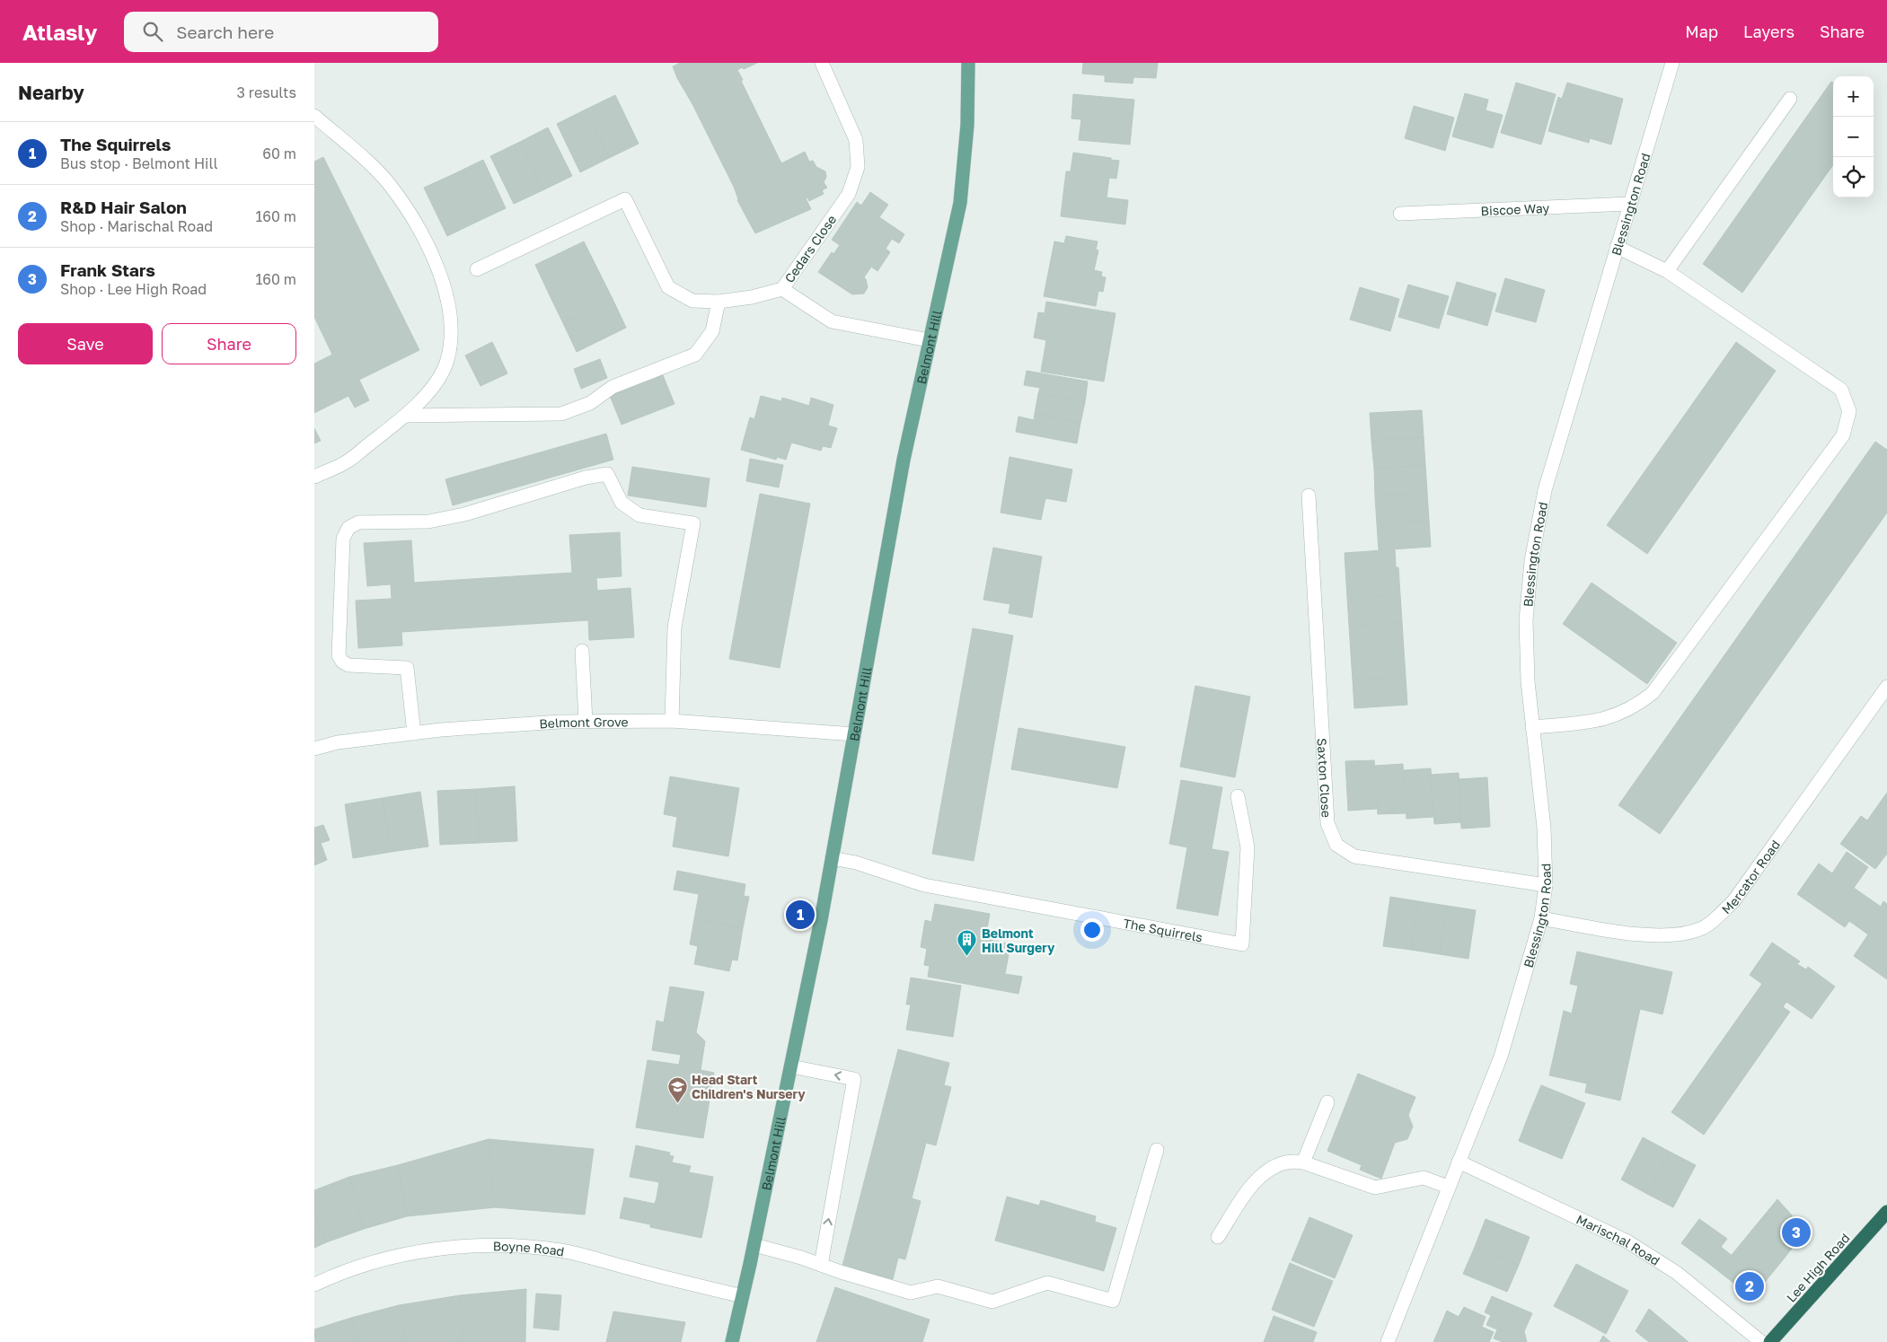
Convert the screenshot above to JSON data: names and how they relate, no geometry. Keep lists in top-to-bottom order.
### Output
{
  "streets": {
    "highway": ["Lee High Road"],
    "main road": ["Belmont Hill"],
    "street": [
      "Blessington Road",
      "Biscoe Way",
      "Cedars Close",
      "Belmont Grove",
      "Saxton Close",
      "Mercator Road",
      "The Squirrels",
      "Marischal Road",
      "Boyne Road"
    ]
  },
  "crossings": [
    ["Blessington Road", "Biscoe Way"],
    ["Blessington Road", "Saxton Close"],
    ["Blessington Road", "Mercator Road"],
    ["Blessington Road", "Marischal Road"],
    ["Cedars Close", "Belmont Hill"],
    ["Belmont Hill", "Belmont Grove"],
    ["Belmont Hill", "The Squirrels"],
    ["Belmont Hill", "Boyne Road"]
  ],
  "places": {
    "building": ["Belmont Hill Surgery"],
    "school or university": ["Head Start Children's Nursery"]
  },
  "page": {
    "header": "Atlasly",
    "search": "Search here",
    "nav": ["Map", "Layers", "Share"],
    "heading": ["Nearby", "3 results"],
    "map_buttons": ["+", "−"],
    "list": [
      {
        "mark": "1",
        "name": "The Squirrels",
        "note": "Bus stop · Belmont Hill",
        "value": "60 m"
      },
      {
        "mark": "2",
        "name": "R&D Hair Salon",
        "note": "Shop · Marischal Road",
        "value": "160 m"
      },
      {
        "mark": "3",
        "name": "Frank Stars",
        "note": "Shop · Lee High Road",
        "value": "160 m"
      }
    ],
    "buttons": ["Save", "Share"],
    "pins": ["1", "3", "2"]
  }
}
